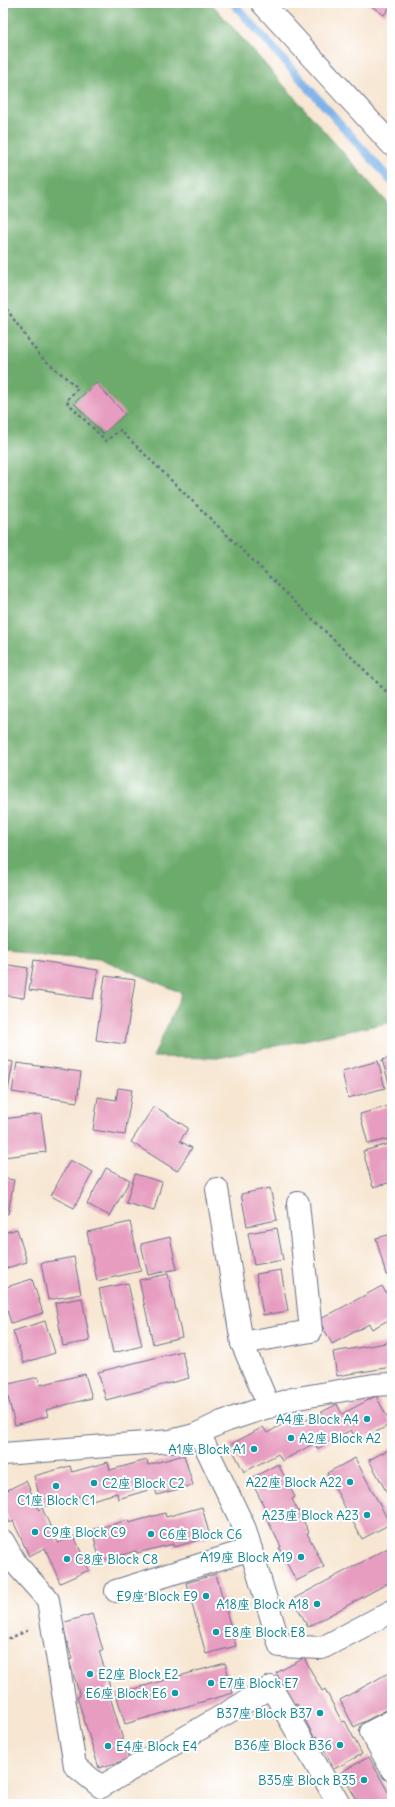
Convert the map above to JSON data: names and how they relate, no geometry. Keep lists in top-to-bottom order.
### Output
{
  "places": [
    "A4座 Block A4",
    "A2座 Block A2",
    "A1座 Block A1",
    "A22座 Block A22",
    "C2座 Block C2",
    "C1座 Block C1",
    "A23座 Block A23",
    "C9座 Block C9",
    "C6座 Block C6",
    "A19座 Block A19",
    "C8座 Block C8",
    "E9座 Block E9",
    "A18座 Block A18",
    "E8座 Block E8",
    "E2座 Block E2",
    "E7座 Block E7",
    "E6座 Block E6",
    "B37座 Block B37",
    "B36座 Block B36",
    "E4座 Block E4",
    "B35座 Block B35"
  ]
}
